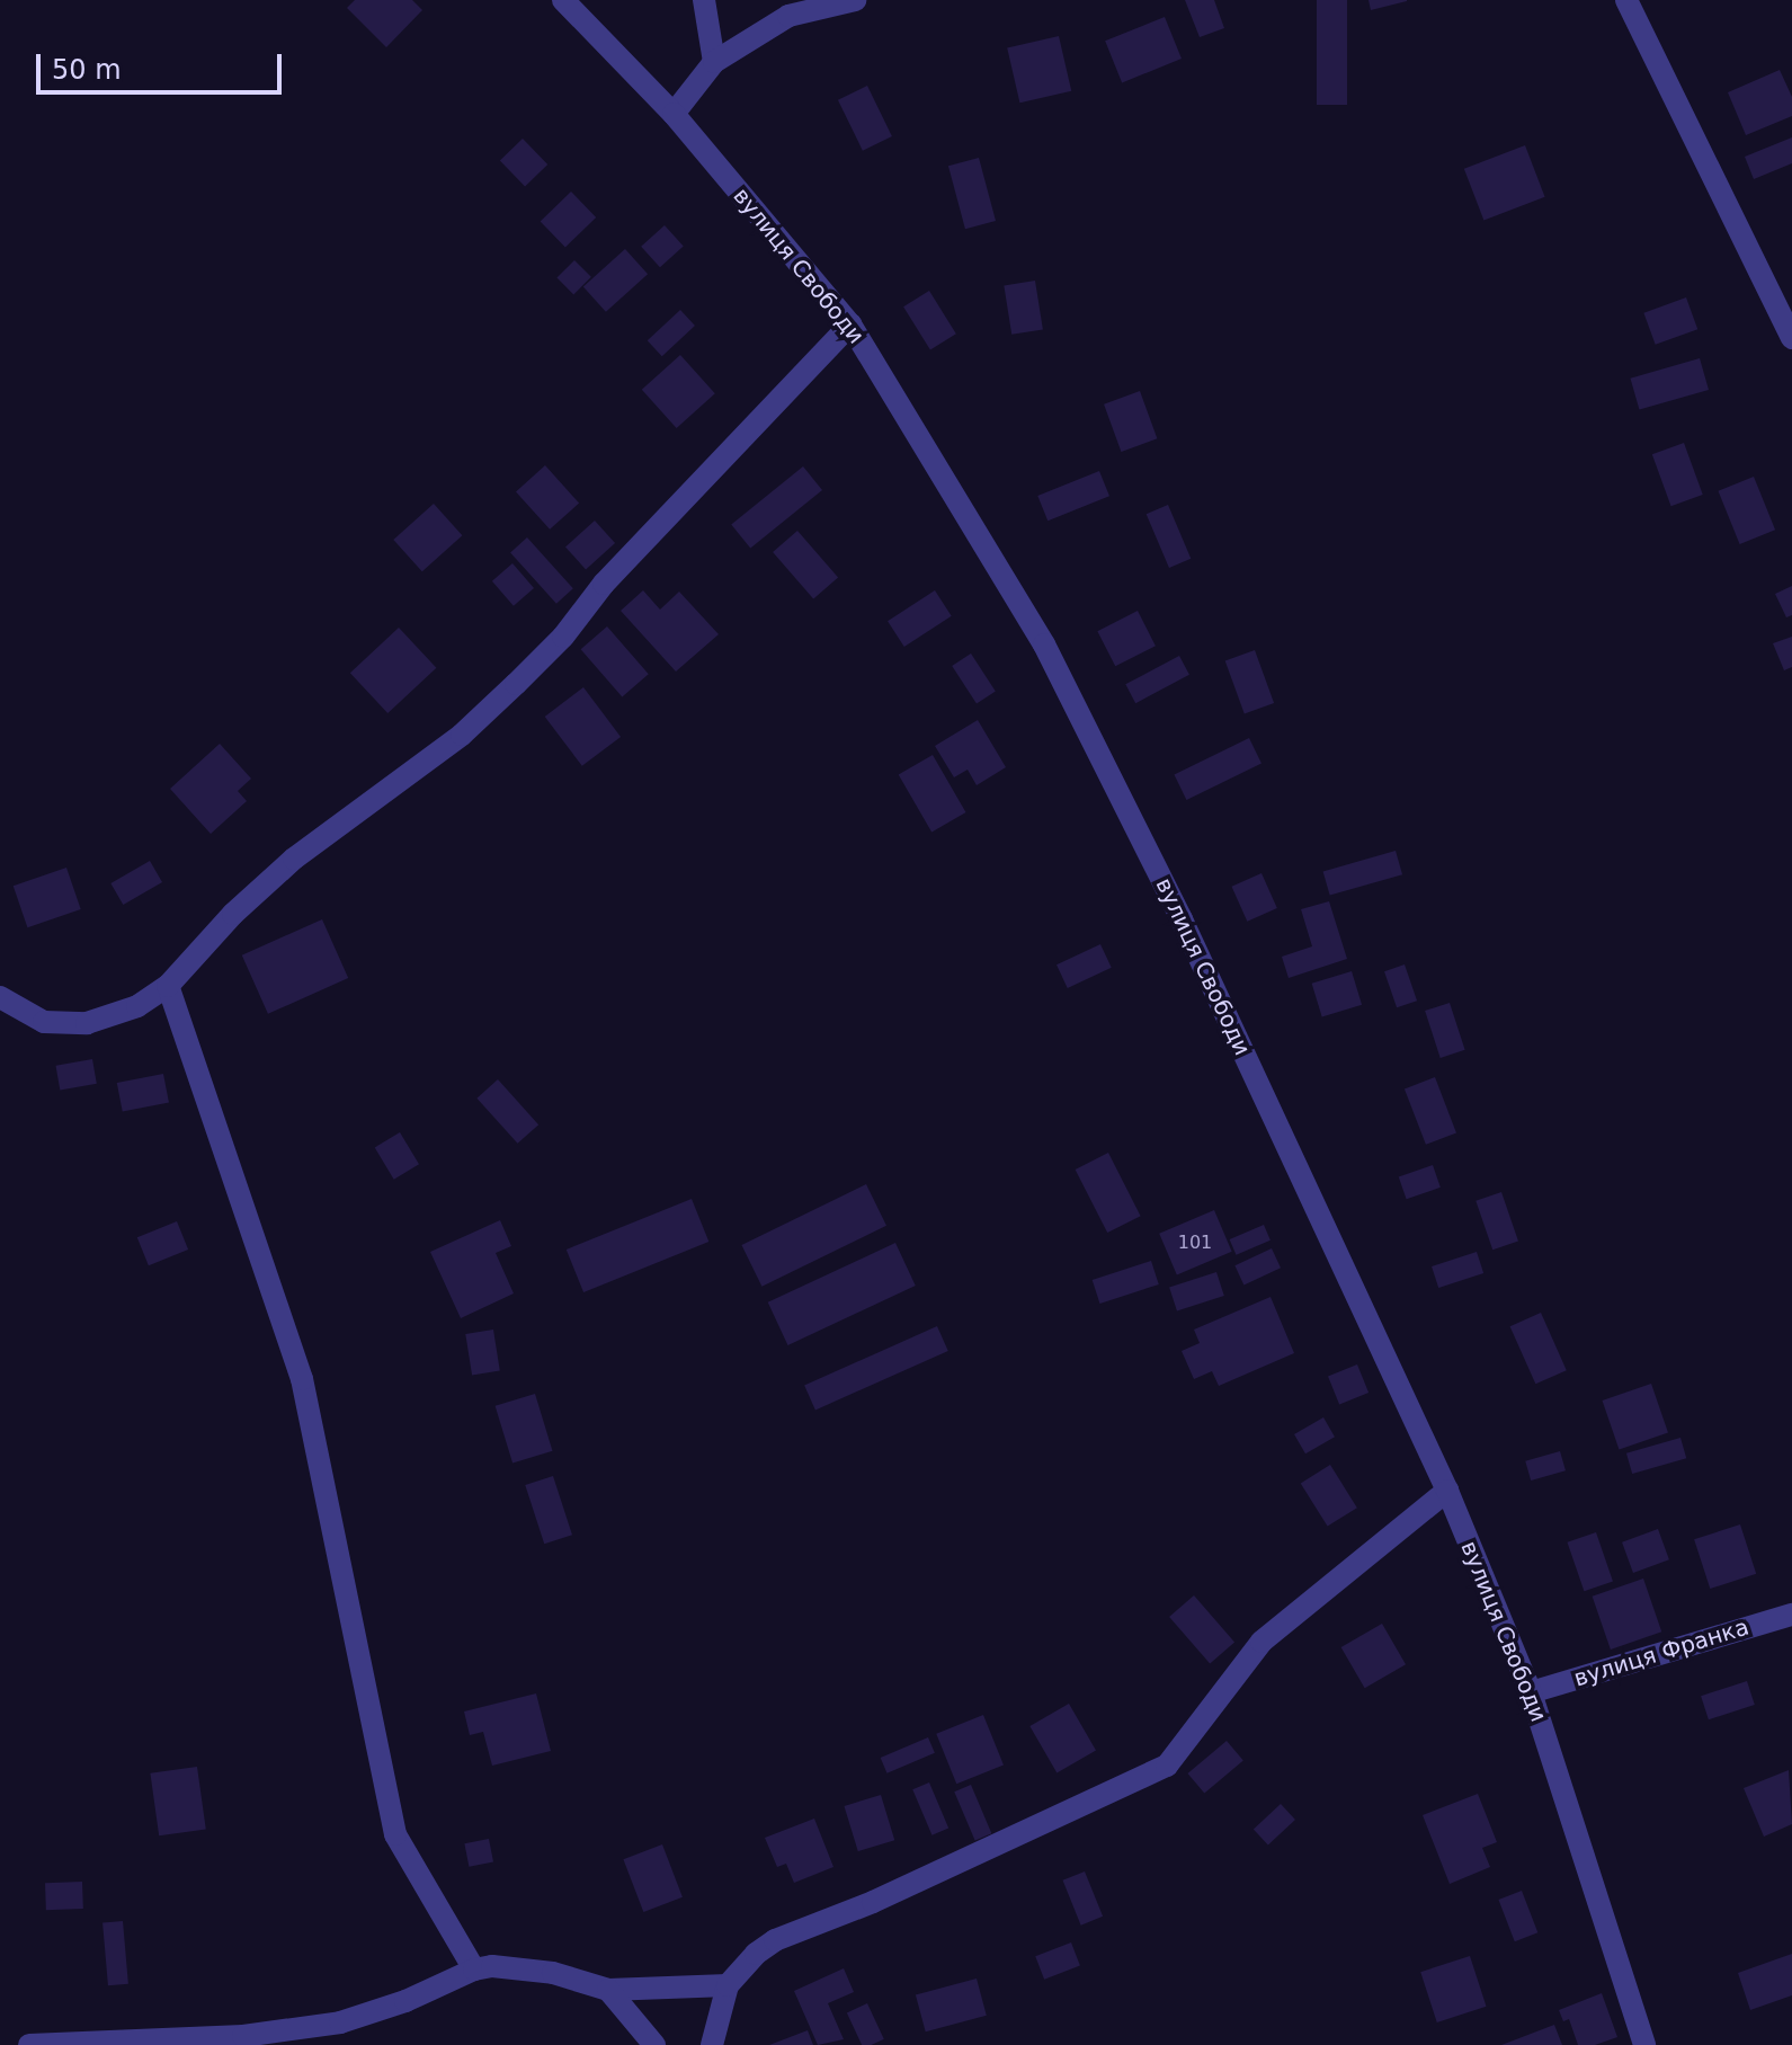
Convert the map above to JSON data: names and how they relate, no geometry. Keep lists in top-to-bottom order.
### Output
{
  "streets": {
    "street": ["вулиця Свободи", "вулиця Франка"]
  },
  "crossings": [
    ["вулиця Свободи", "вулиця Франка"]
  ],
  "house_numbers": ["101"],
  "scale_bar": "50 m"
}
